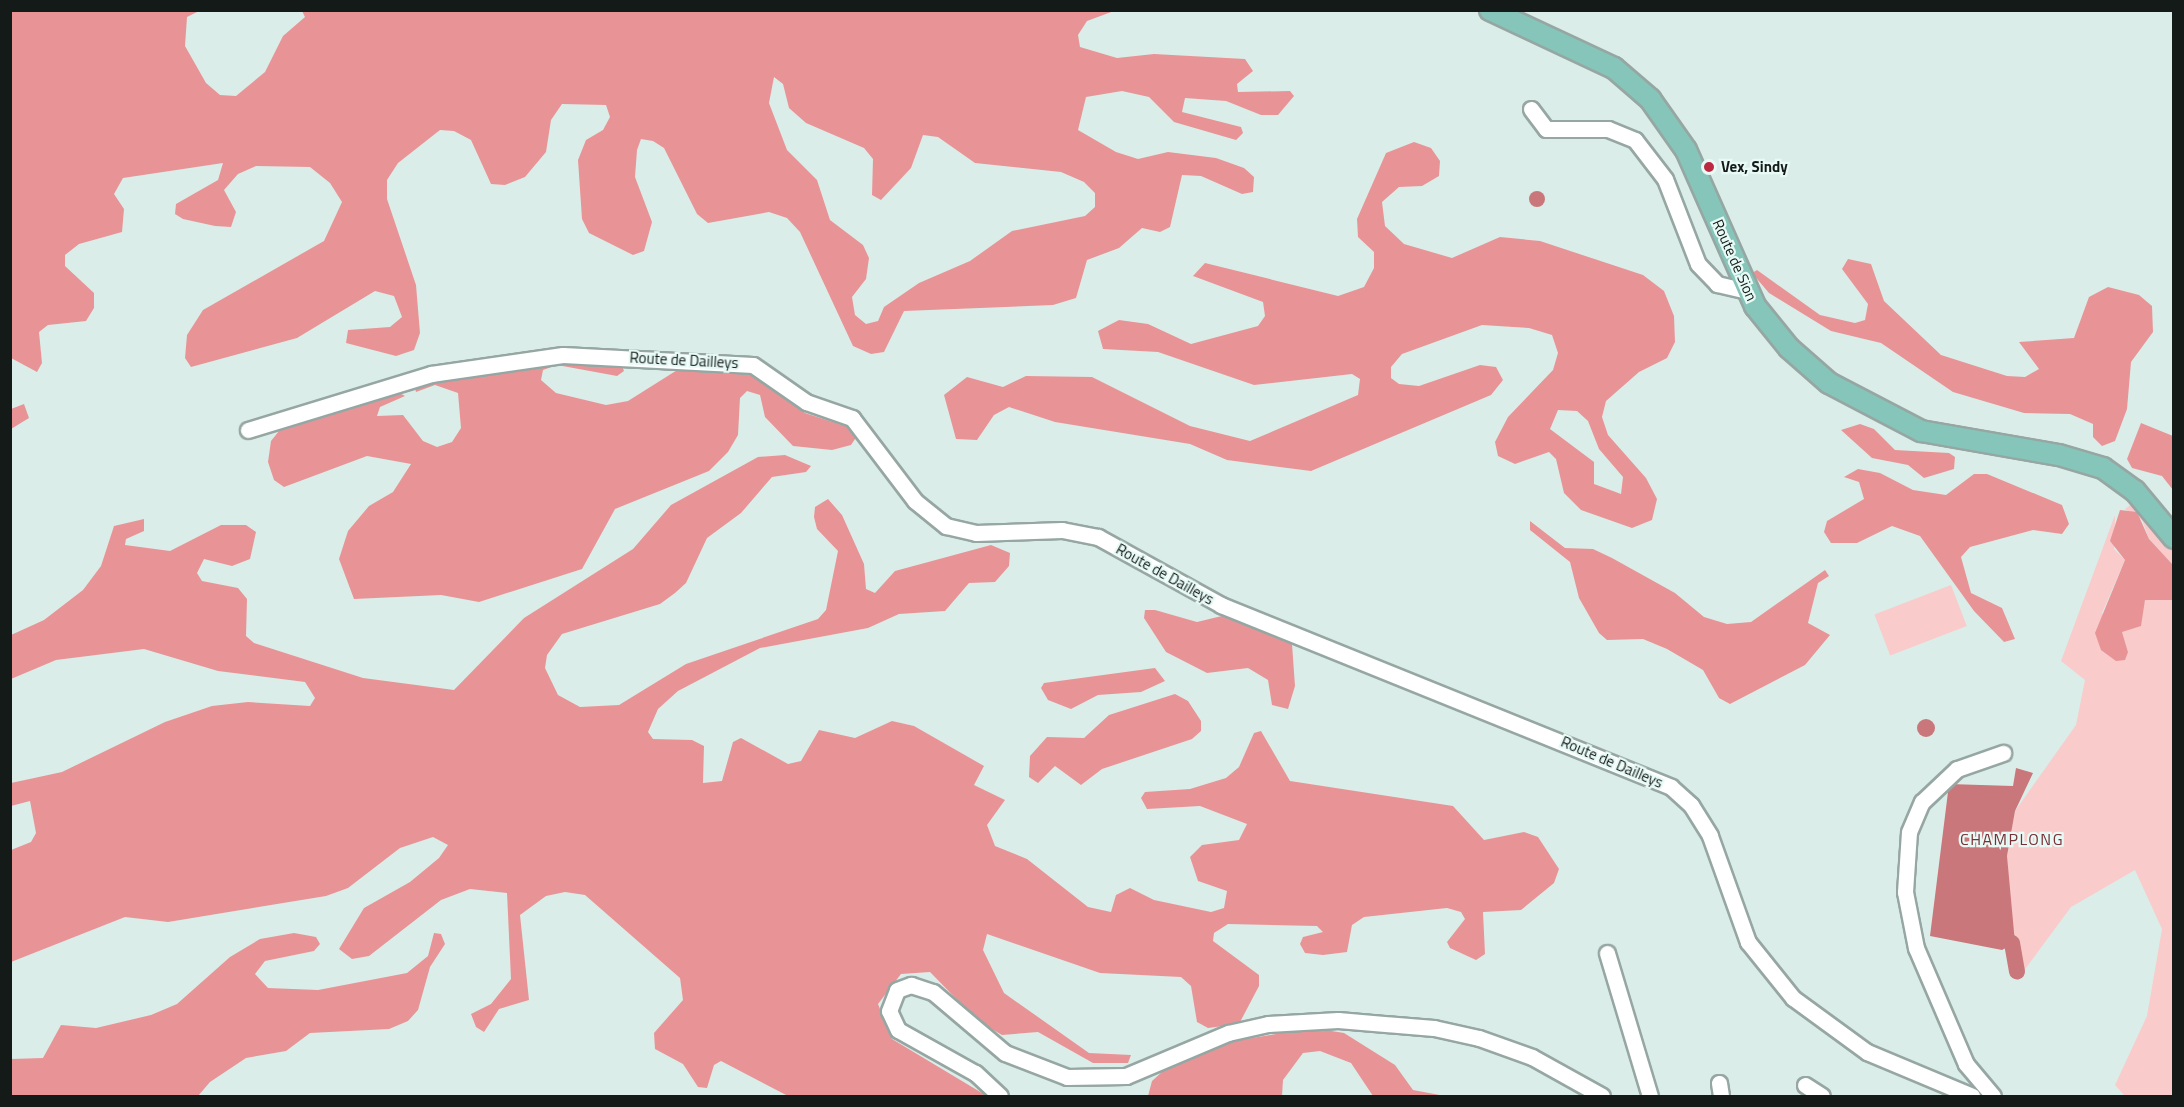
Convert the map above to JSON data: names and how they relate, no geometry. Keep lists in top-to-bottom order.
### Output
{
  "streets": {
    "main road": ["Route de Sion"],
    "street": ["Route de Dailleys"]
  },
  "districts": ["CHAMPLONG"],
  "places": ["Vex, Sindy"]
}
